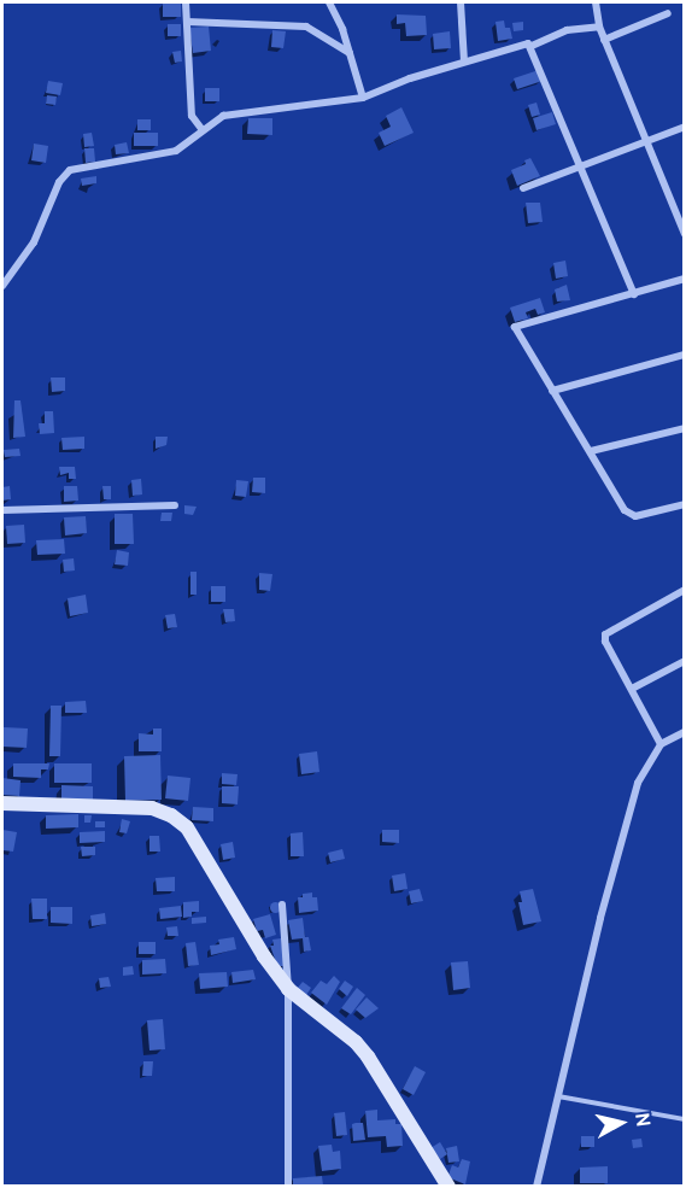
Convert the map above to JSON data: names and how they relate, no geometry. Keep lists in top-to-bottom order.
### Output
{
  "north": "right"
}
